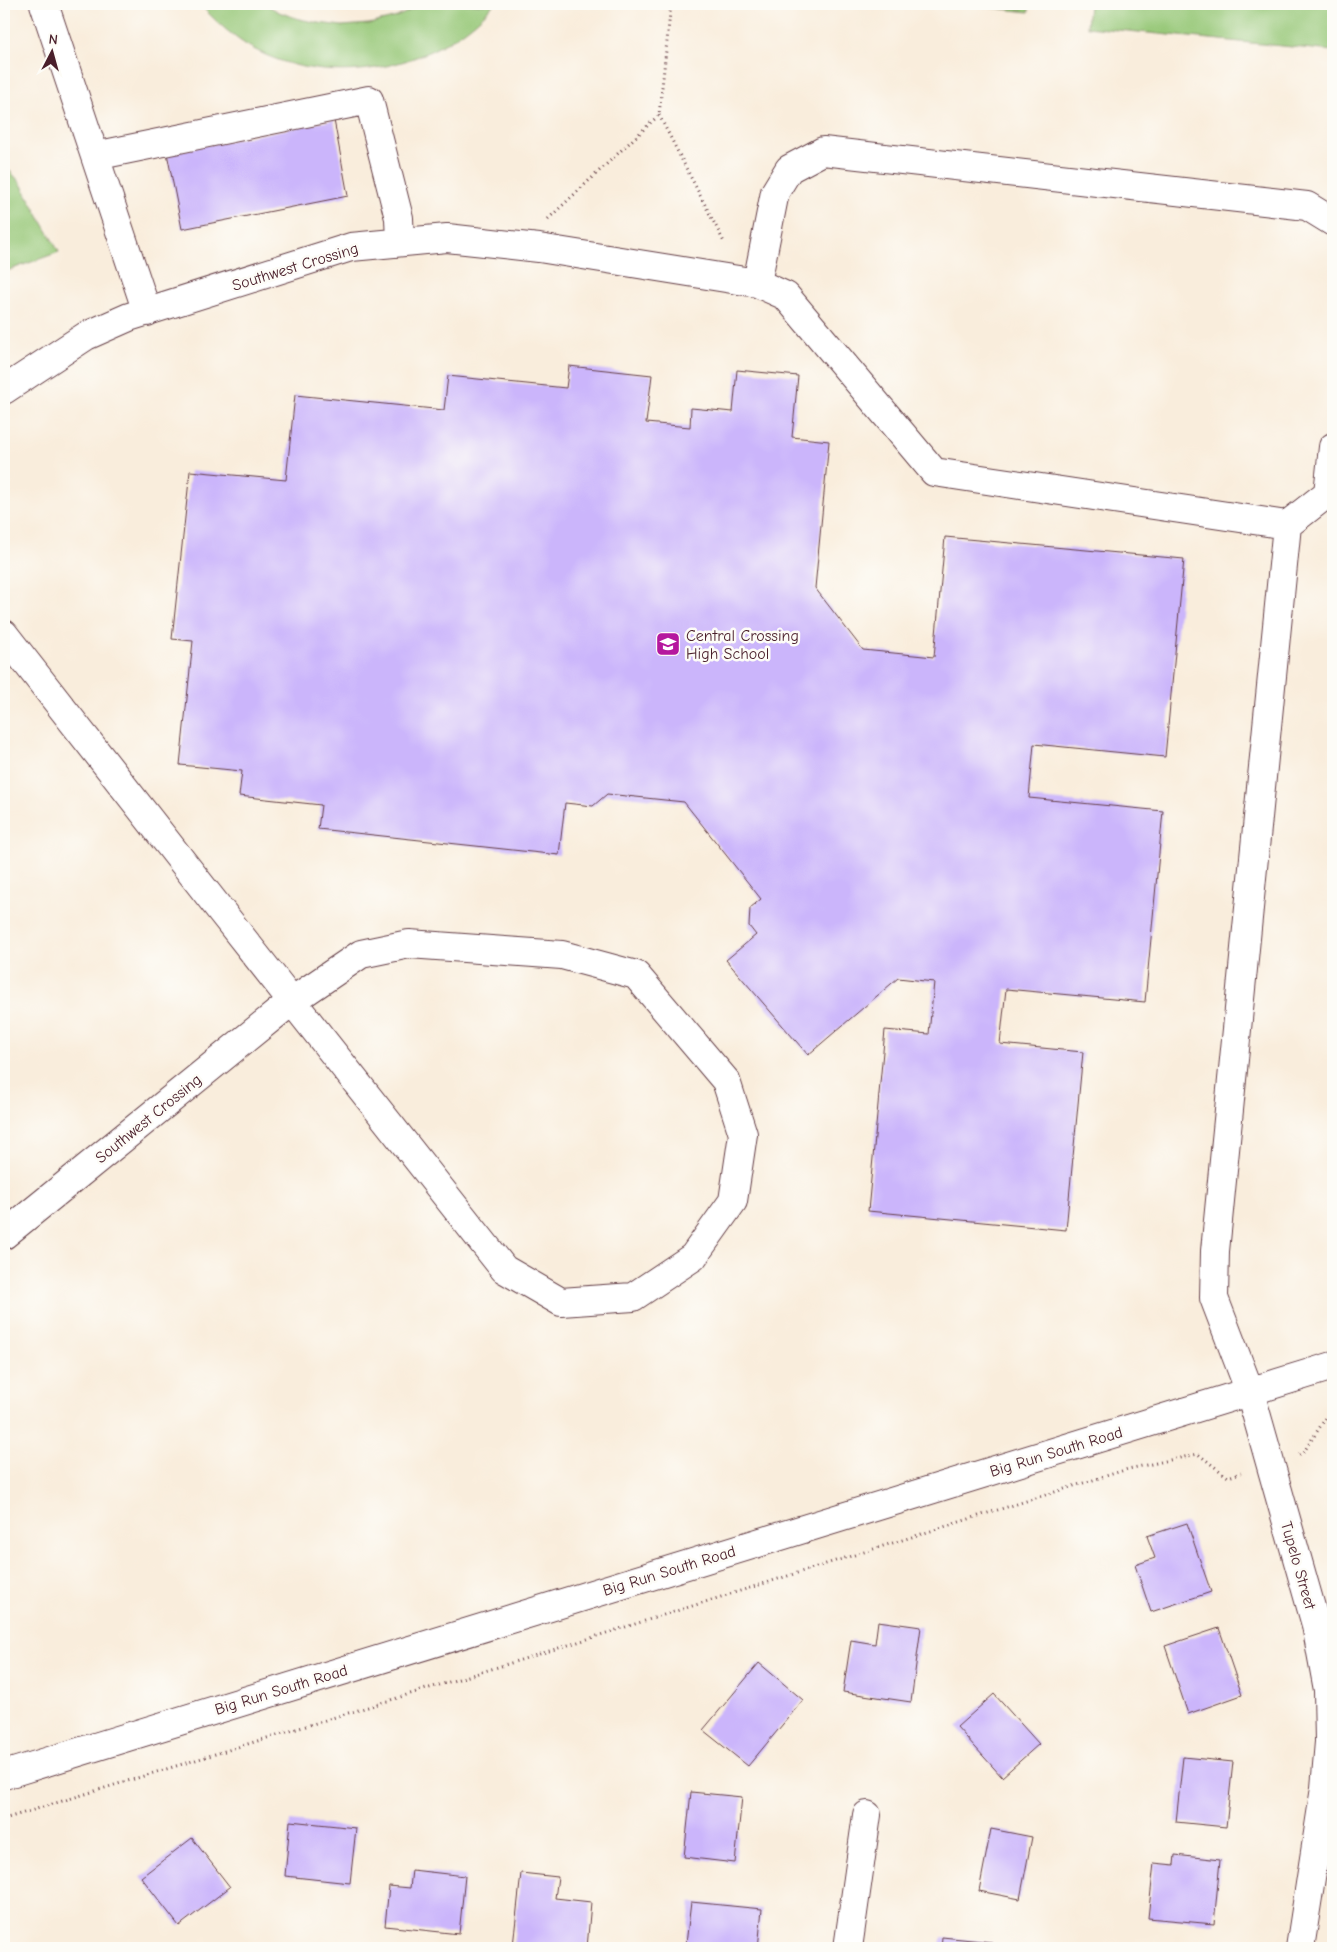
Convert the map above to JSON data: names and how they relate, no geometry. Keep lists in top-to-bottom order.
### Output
{
  "streets": {
    "street": ["Southwest Crossing", "Big Run South Road", "Tupelo Street"]
  },
  "crossings": [
    ["Southwest Crossing", "Tupelo Street"],
    ["Big Run South Road", "Tupelo Street"]
  ],
  "places": {
    "school or university": ["Central Crossing High School"]
  },
  "north": "top"
}
